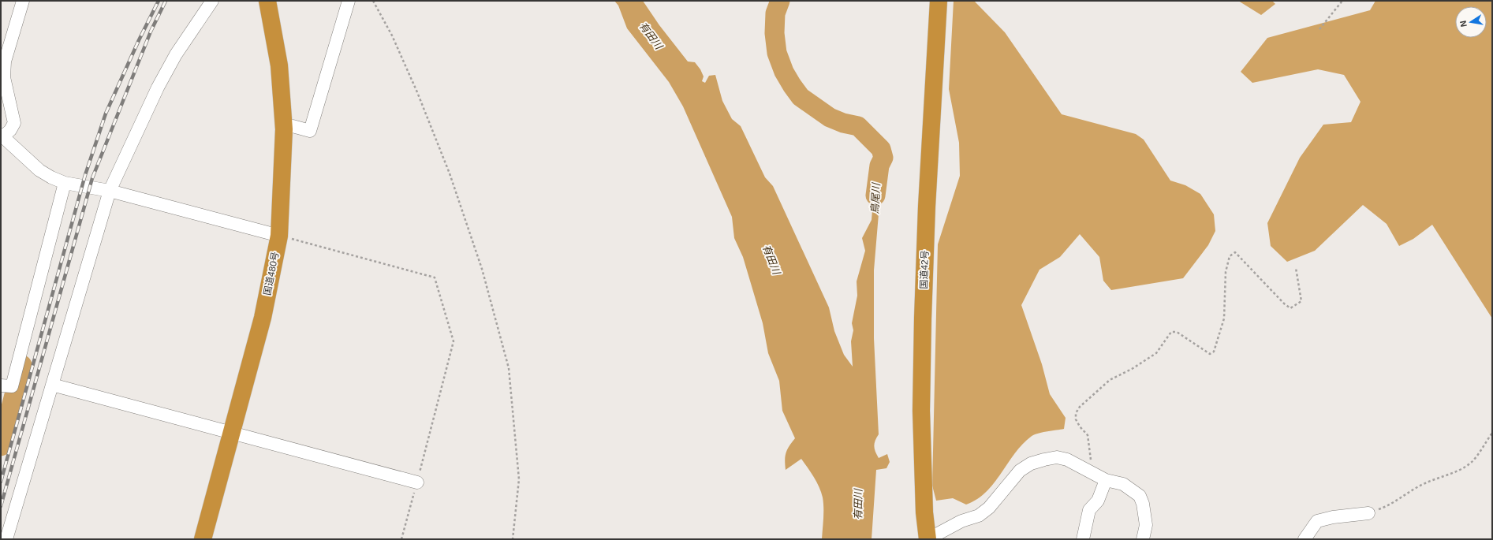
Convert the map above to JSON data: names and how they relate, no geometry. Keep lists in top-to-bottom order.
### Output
{
  "streets": {
    "highway": ["国道42号", "国道480号"]
  },
  "water": ["有田川", "鳥尾川"],
  "north": "left"
}
